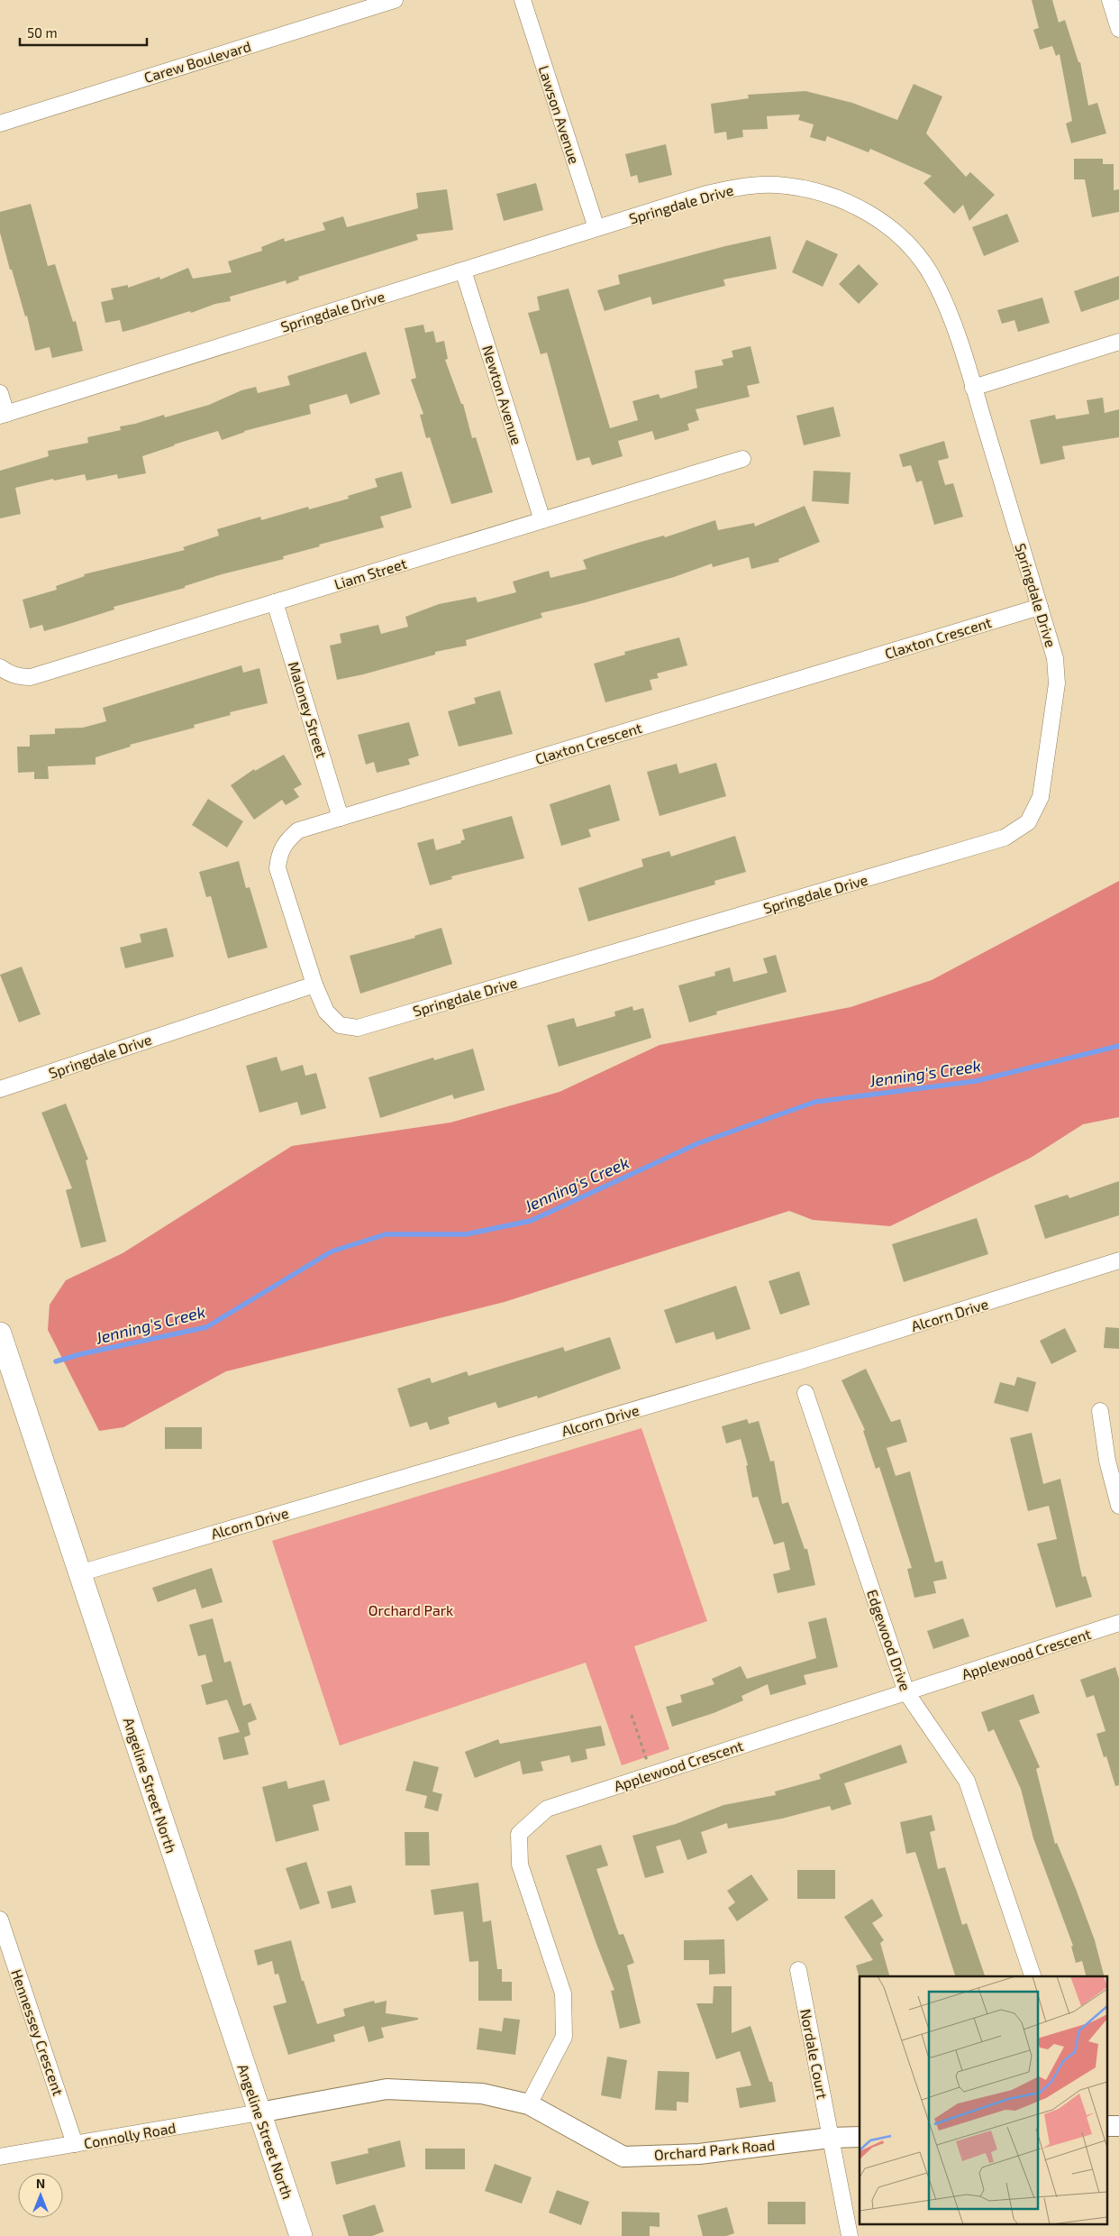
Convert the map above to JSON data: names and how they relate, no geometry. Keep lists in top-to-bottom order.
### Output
{
  "streets": {
    "main road": ["Angeline Street North"],
    "street": [
      "Carew Boulevard",
      "Lawson Avenue",
      "Springdale Drive",
      "Newton Avenue",
      "Liam Street",
      "Claxton Crescent",
      "Maloney Street",
      "Alcorn Drive",
      "Edgewood Drive",
      "Applewood Crescent",
      "Hennessey Crescent",
      "Nordale Court",
      "Connolly Road",
      "Orchard Park Road"
    ]
  },
  "crossings": [
    ["Lawson Avenue", "Springdale Drive"],
    ["Springdale Drive", "Newton Avenue"],
    ["Springdale Drive", "Claxton Crescent"],
    ["Newton Avenue", "Liam Street"],
    ["Liam Street", "Maloney Street"],
    ["Claxton Crescent", "Maloney Street"],
    ["Alcorn Drive", "Angeline Street North"],
    ["Edgewood Drive", "Applewood Crescent"],
    ["Applewood Crescent", "Orchard Park Road"],
    ["Angeline Street North", "Connolly Road"],
    ["Angeline Street North", "Orchard Park Road"],
    ["Hennessey Crescent", "Connolly Road"],
    ["Nordale Court", "Orchard Park Road"],
    ["Connolly Road", "Orchard Park Road"]
  ],
  "water": ["Jenning's Creek"],
  "parks": ["Orchard Park"],
  "scale_bar": "50 m",
  "north": "top"
}
